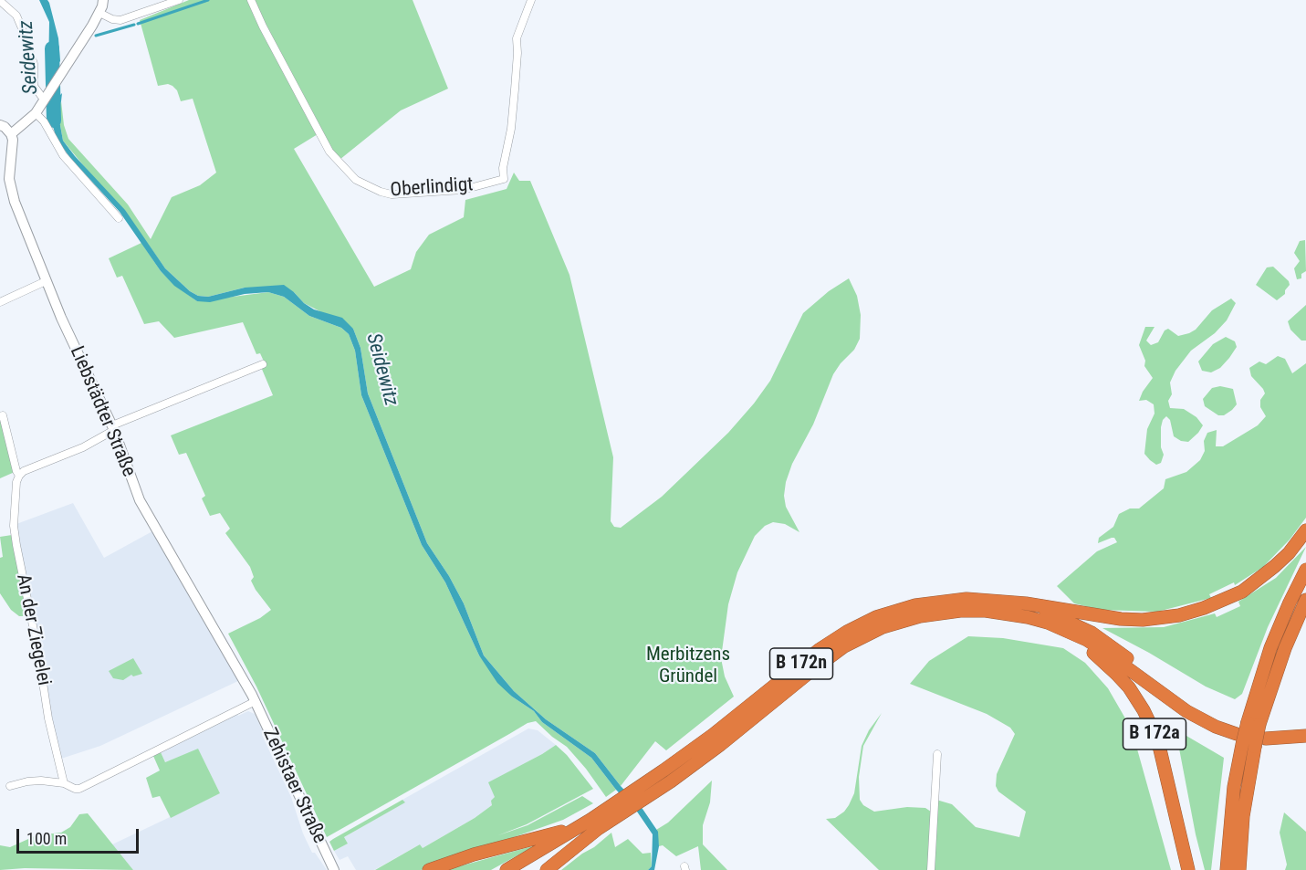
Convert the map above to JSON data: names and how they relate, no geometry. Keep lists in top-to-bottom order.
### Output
{
  "streets": {
    "highway": ["B 172n", "B 172a"],
    "main road": ["Liebstädter Straße", "Zehistaer Straße"],
    "street": ["Oberlindigt", "An der Ziegelei"]
  },
  "crossings": [
    ["Liebstädter Straße", "Zehistaer Straße"],
    ["B 172n", "B 172a"]
  ],
  "water": ["Seidewitz"],
  "parks": ["Merbitzens Gründel"],
  "scale_bar": "100 m"
}
